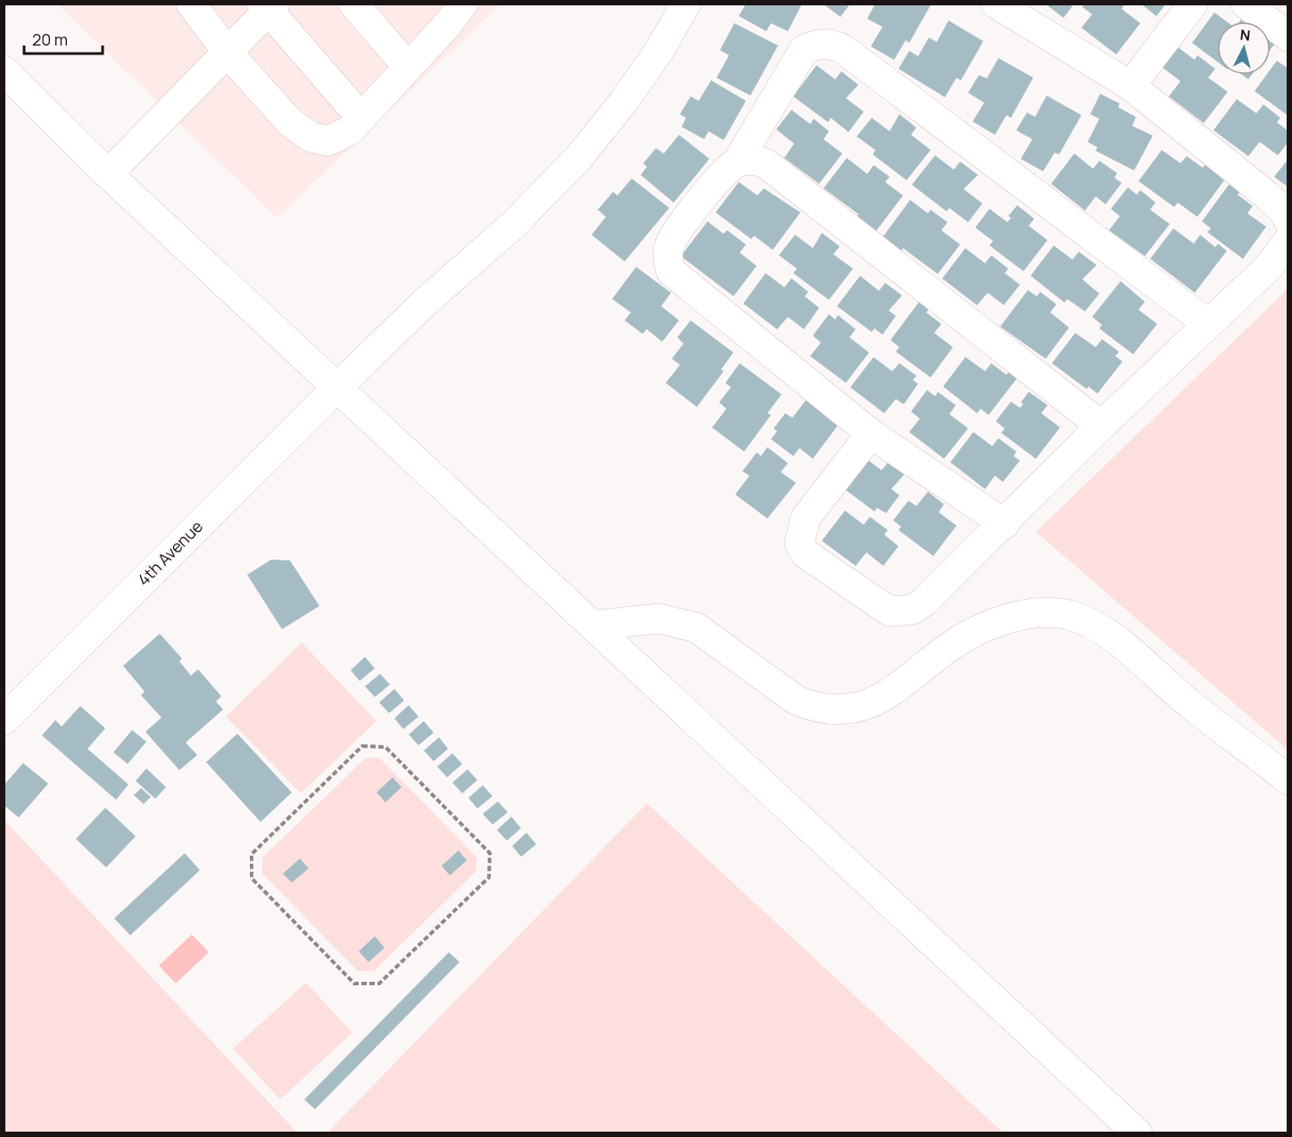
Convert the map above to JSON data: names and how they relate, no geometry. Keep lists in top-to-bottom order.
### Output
{
  "streets": {
    "street": ["4th Avenue"]
  },
  "scale_bar": "20 m",
  "north": "top"
}
